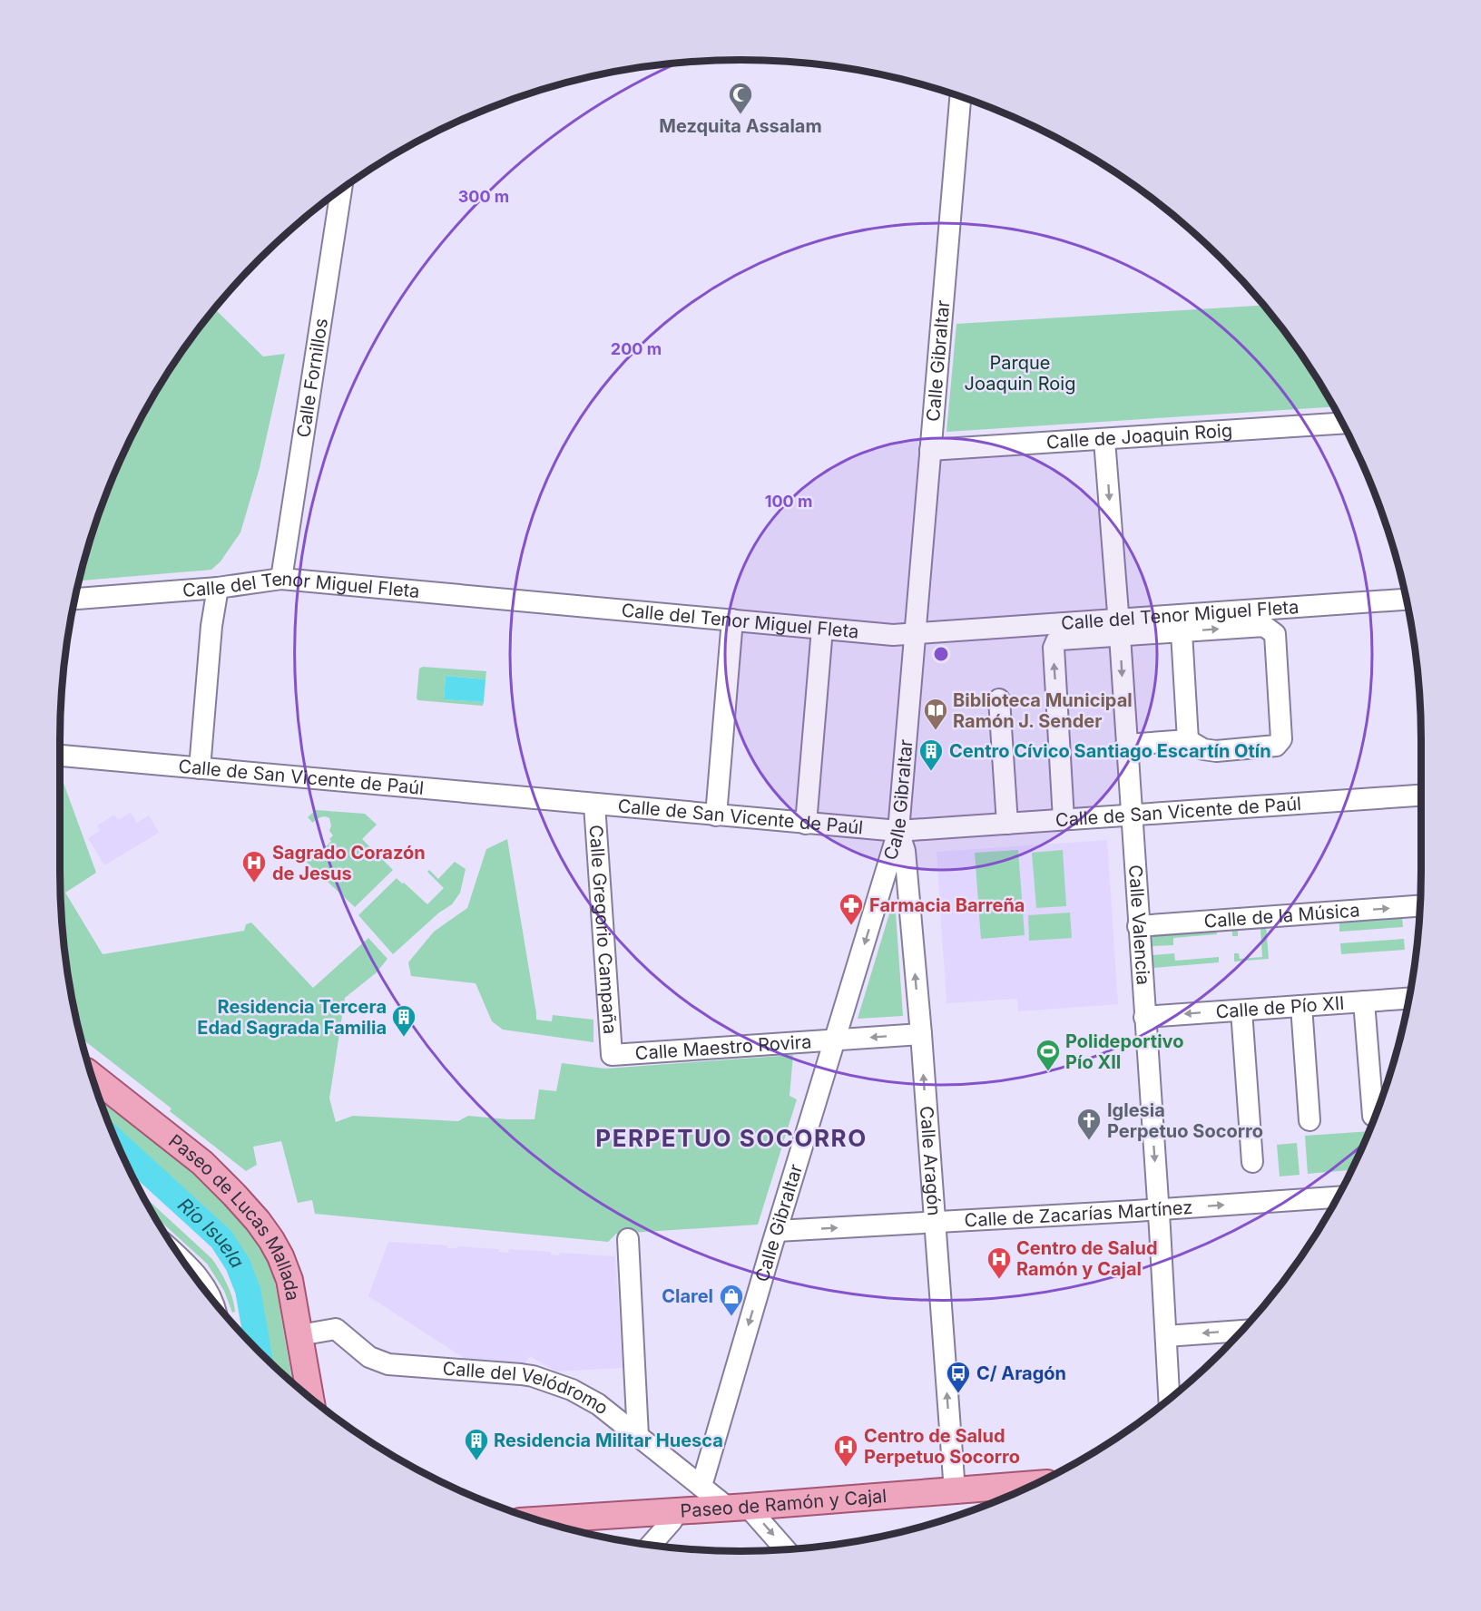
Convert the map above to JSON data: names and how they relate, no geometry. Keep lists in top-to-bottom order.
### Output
{
  "streets": {
    "main road": ["Paseo de Lucas Mallada", "Paseo de Ramón y Cajal"],
    "street": [
      "Calle Gibraltar",
      "Calle Fornillos",
      "Calle de Joaquin Roig",
      "Calle del Tenor Miguel Fleta",
      "Calle de San Vicente de Paúl",
      "Calle de la Música",
      "Calle Valencia",
      "Calle Gregorio Campaña",
      "Calle de Pío XII",
      "Calle Maestro Rovira",
      "Calle Aragón",
      "Calle de Zacarías Martínez",
      "Calle del Velódromo"
    ]
  },
  "crossings": [
    ["Calle Gibraltar", "Calle de Joaquin Roig"],
    ["Calle Gibraltar", "Calle del Tenor Miguel Fleta"],
    ["Calle Gibraltar", "Calle de San Vicente de Paúl"],
    ["Calle Gibraltar", "Calle Maestro Rovira"],
    ["Calle Gibraltar", "Calle Aragón"],
    ["Calle Gibraltar", "Calle de Zacarías Martínez"],
    ["Calle Gibraltar", "Calle del Velódromo"],
    ["Calle Fornillos", "Calle del Tenor Miguel Fleta"],
    ["Calle de Joaquin Roig", "Calle Valencia"],
    ["Calle del Tenor Miguel Fleta", "Calle Valencia"],
    ["Calle de San Vicente de Paúl", "Calle Valencia"],
    ["Calle de San Vicente de Paúl", "Calle Gregorio Campaña"],
    ["Calle de San Vicente de Paúl", "Calle Aragón"],
    ["Calle de la Música", "Calle Valencia"],
    ["Calle Valencia", "Calle de Pío XII"],
    ["Calle Valencia", "Calle de Zacarías Martínez"],
    ["Calle Gregorio Campaña", "Calle Maestro Rovira"],
    ["Calle Aragón", "Calle de Zacarías Martínez"],
    ["Calle Aragón", "Paseo de Ramón y Cajal"],
    ["Paseo de Lucas Mallada", "Calle del Velódromo"],
    ["Calle del Velódromo", "Paseo de Ramón y Cajal"]
  ],
  "one_way": [
    "Calle de la Música",
    "Calle de Pío XII",
    "Calle Aragón",
    "Calle de Zacarías Martínez"
  ],
  "districts": ["PERPETUO SOCORRO"],
  "water": ["Río Isuela"],
  "parks": ["Parque Joaquin Roig"],
  "places": {
    "mosque": ["Mezquita Assalam"],
    "library": ["Biblioteca Municipal Ramón J. Sender"],
    "building": ["Centro Cívico Santiago Escartín Otín", "Residencia Tercera Edad Sagrada Familia", "Residencia Militar Huesca"],
    "hospital": ["Sagrado Corazón de Jesus", "Centro de Salud Ramón y Cajal", "Centro de Salud Perpetuo Socorro"],
    "pharmacy": ["Farmacia Barreña"],
    "sports": ["Polideportivo Pío XII"],
    "church": ["Iglesia Perpetuo Socorro"],
    "shop": ["Clarel"],
    "bus stop": ["C/ Aragón"]
  },
  "rings": ["300 m", "200 m", "100 m"]
}
